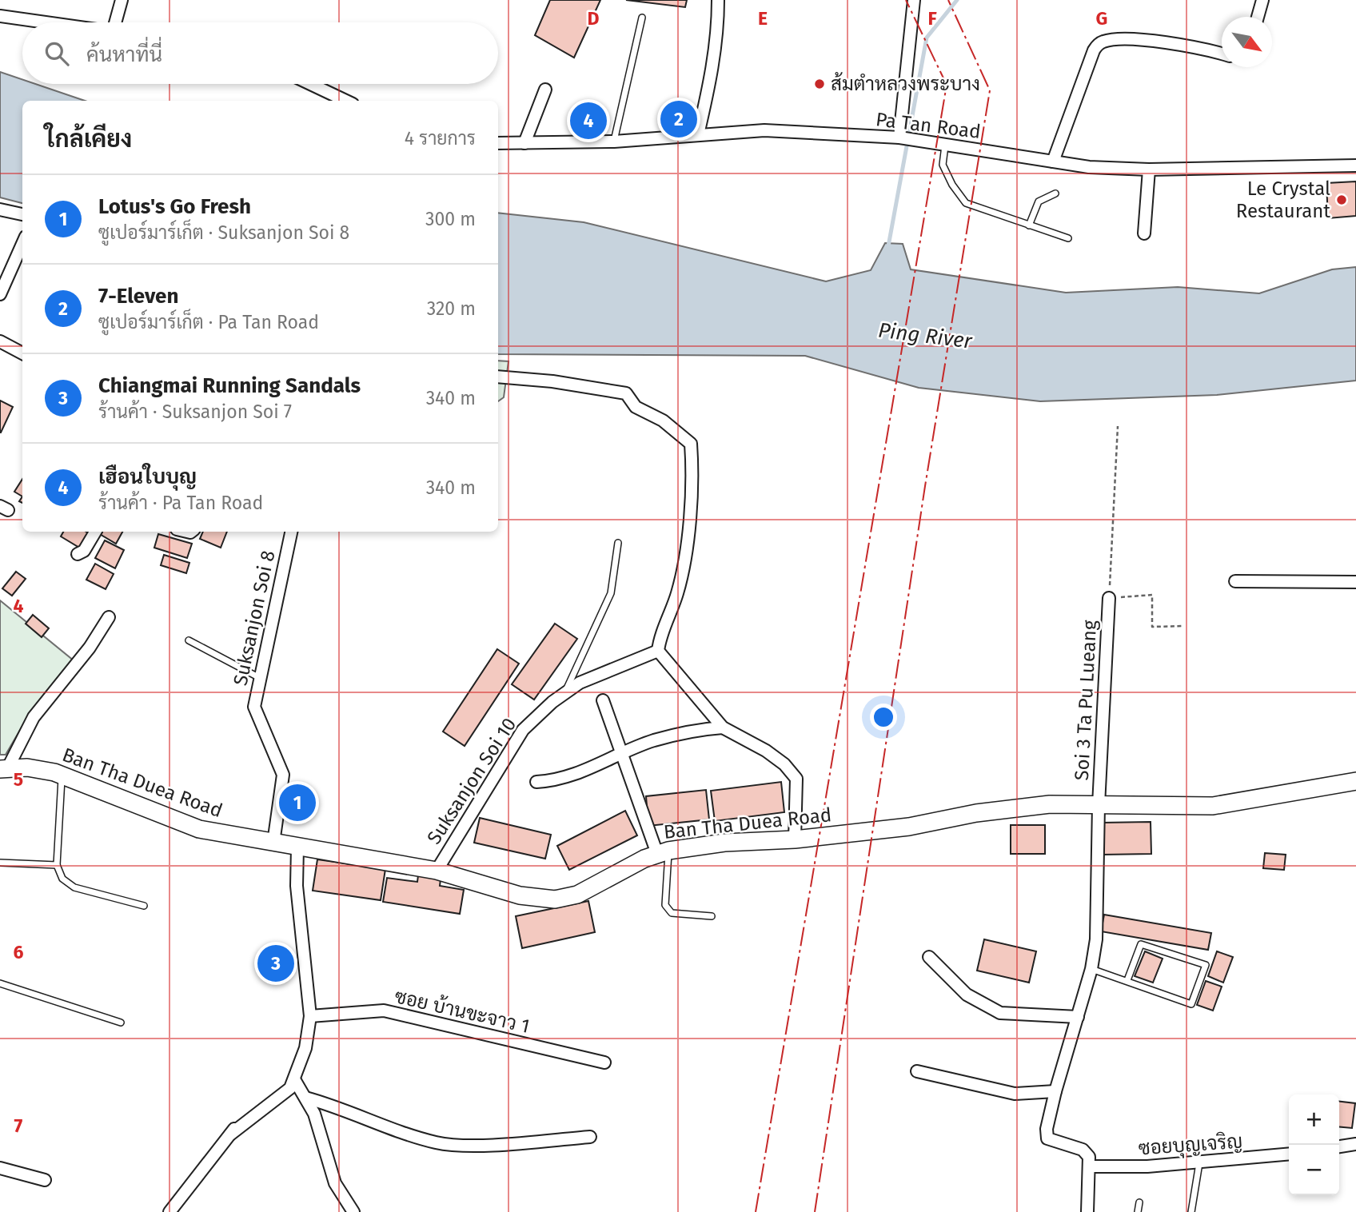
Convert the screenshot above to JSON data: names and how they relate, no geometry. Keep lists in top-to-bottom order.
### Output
{
  "streets": {
    "street": [
      "Pa Tan Road",
      "Suksanjon Soi 8",
      "Soi 3 Ta Pu Lueang",
      "Suksanjon Soi 10",
      "Ban Tha Duea Road",
      "ซอย บ้านขะจาว 1",
      "ซอยบุญเจริญ"
    ]
  },
  "crossings": [
    ["Suksanjon Soi 8", "Ban Tha Duea Road"],
    ["Soi 3 Ta Pu Lueang", "Ban Tha Duea Road"],
    ["Soi 3 Ta Pu Lueang", "ซอยบุญเจริญ"],
    ["Suksanjon Soi 10", "Ban Tha Duea Road"]
  ],
  "water": ["Ping River"],
  "places": ["ส้มตำหลวงพระบาง", "Le Crystal Restaurant"],
  "north": "bottom right",
  "page": {
    "search": "ค้นหาที่นี่",
    "pins": [
      "2",
      "4",
      "1",
      "3"
    ],
    "heading": ["ใกล้เคียง", "4 รายการ"],
    "list": [
      {
        "mark": "1",
        "name": "Lotus's Go Fresh",
        "note": "ซูเปอร์มาร์เก็ต · Suksanjon Soi 8",
        "value": "300 m"
      },
      {
        "mark": "2",
        "name": "7-Eleven",
        "note": "ซูเปอร์มาร์เก็ต · Pa Tan Road",
        "value": "320 m"
      },
      {
        "mark": "3",
        "name": "Chiangmai Running Sandals",
        "note": "ร้านค้า · Suksanjon Soi 7",
        "value": "340 m"
      },
      {
        "mark": "4",
        "name": "เฮือนใบบุญ",
        "note": "ร้านค้า · Pa Tan Road",
        "value": "340 m"
      }
    ],
    "map_buttons": ["+", "−"]
  },
  "grid": {
    "columns": [
      "D",
      "E",
      "F",
      "G"
    ],
    "rows": [
      "4",
      "5",
      "6",
      "7"
    ]
  }
}
